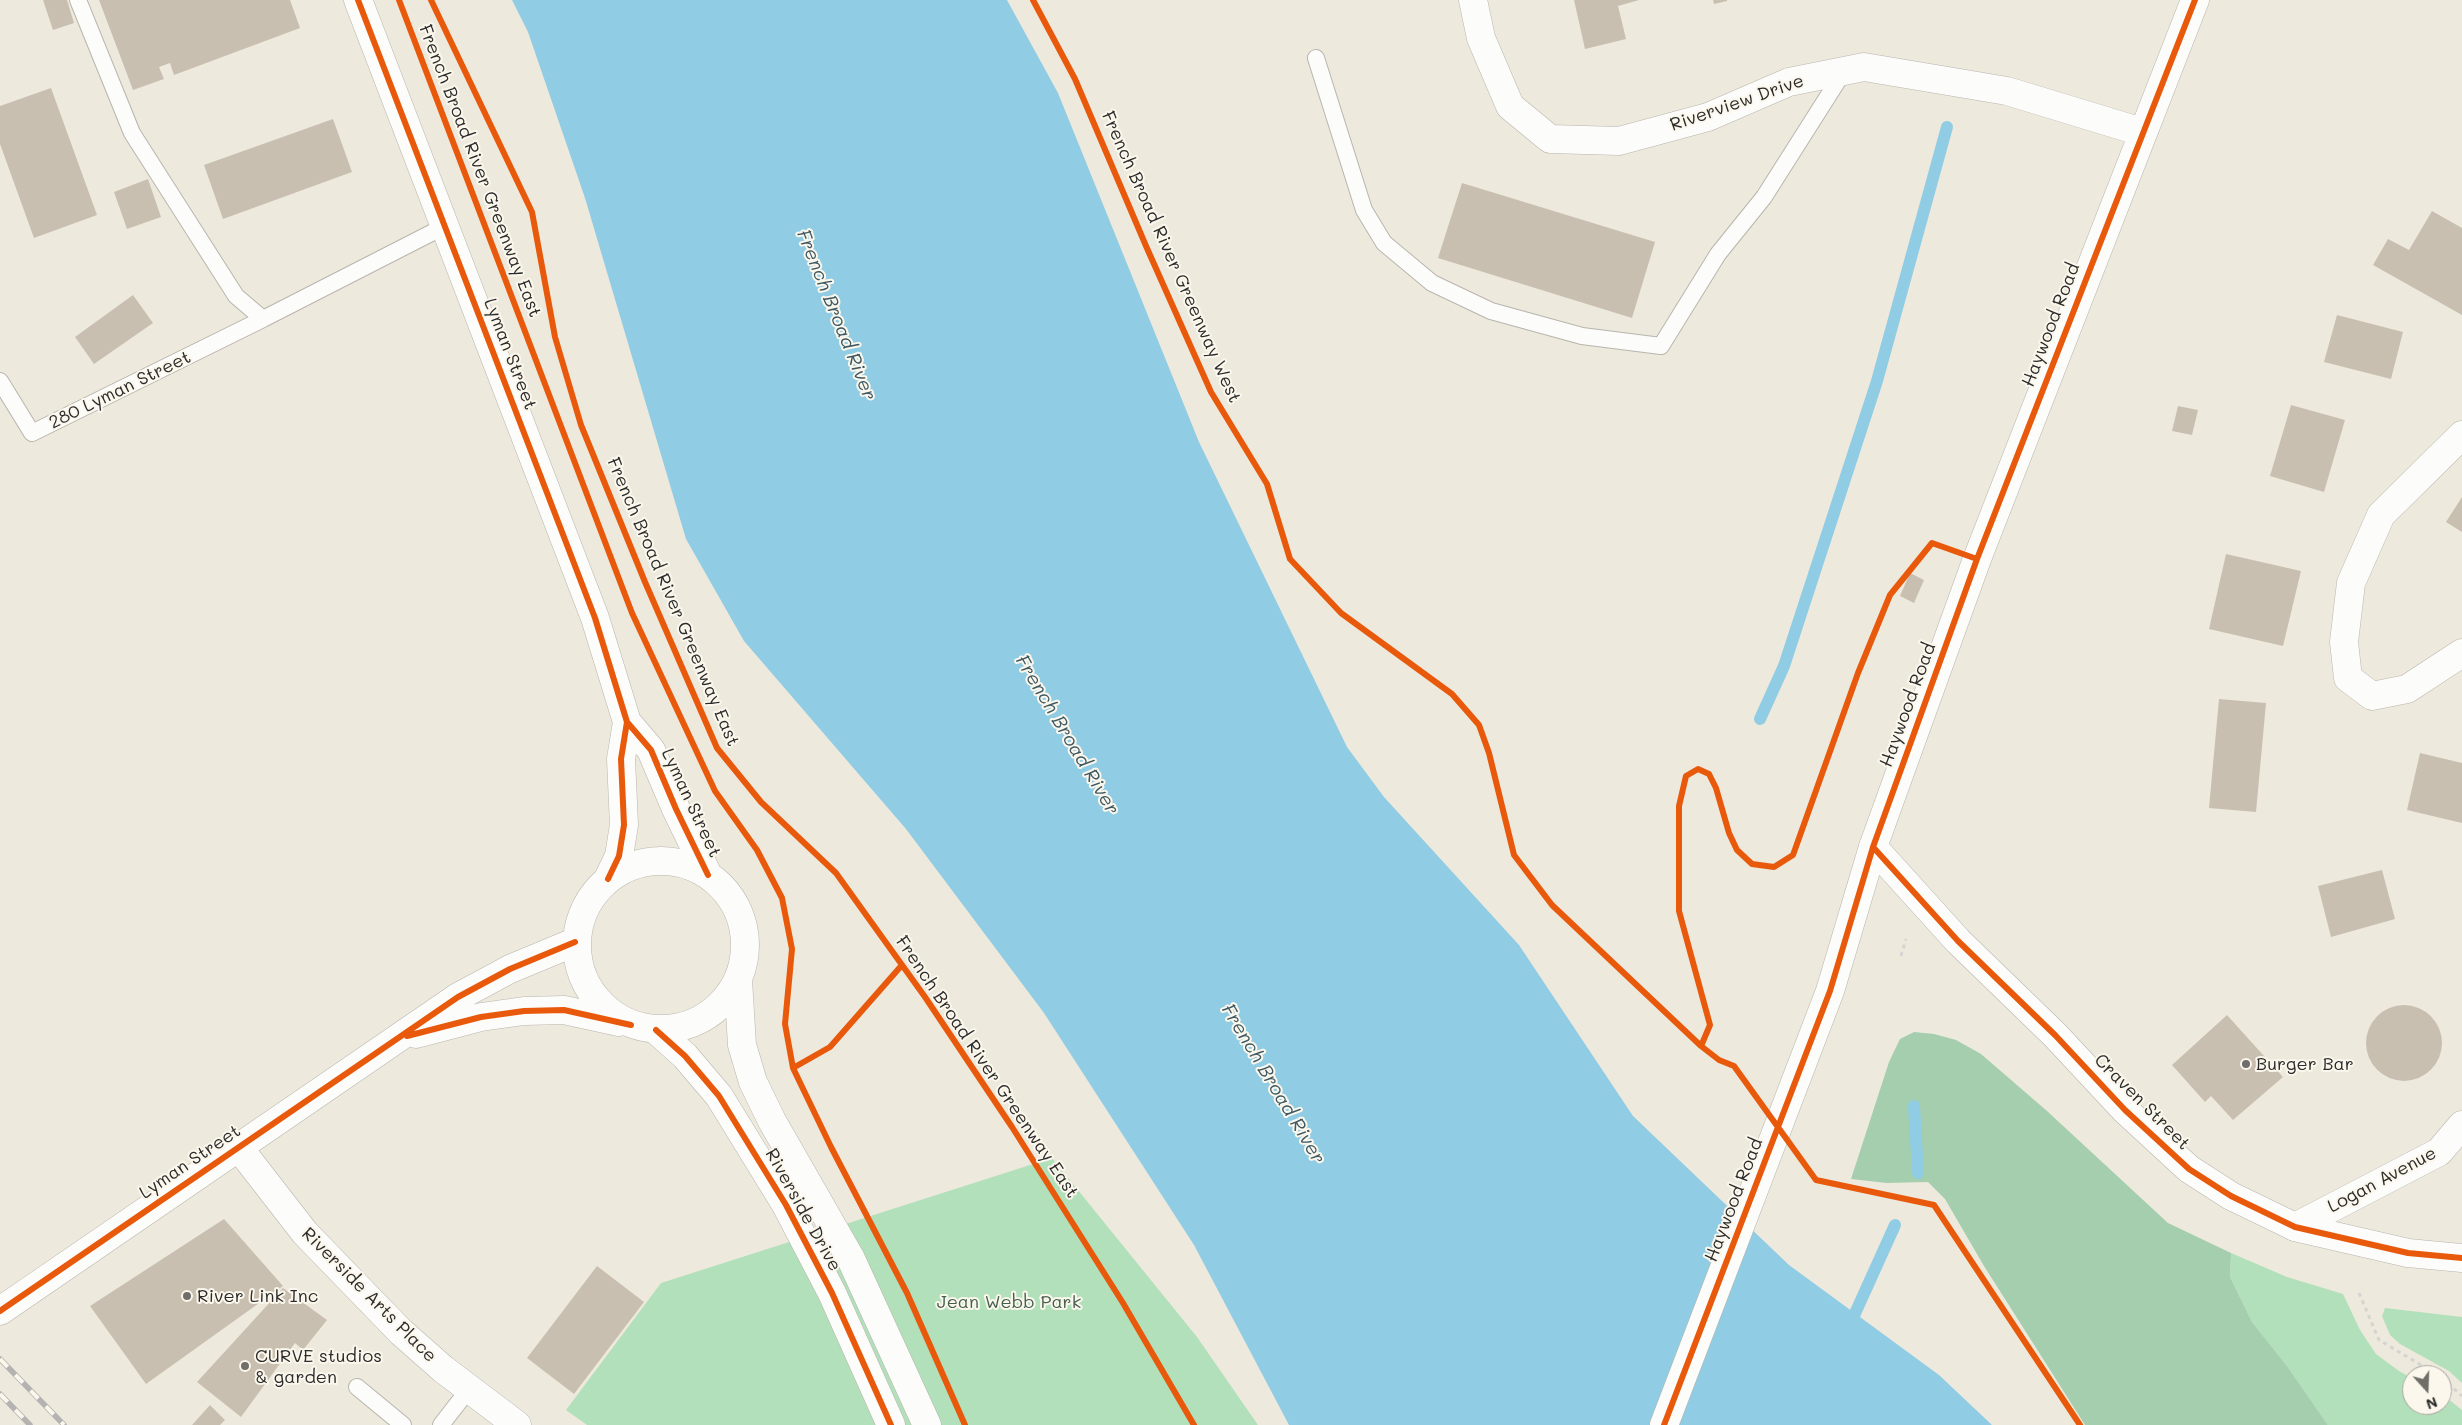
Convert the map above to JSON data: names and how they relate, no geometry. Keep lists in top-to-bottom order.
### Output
{
  "streets": {
    "main road": [
      "Riverview Drive",
      "Haywood Road",
      "Lyman Street",
      "Craven Street",
      "Logan Avenue",
      "Riverside Drive",
      "Riverside Arts Place"
    ],
    "lane": ["280 Lyman Street"],
    "cycle path": ["French Broad River Greenway East", "French Broad River Greenway West"]
  },
  "crossings": [
    ["Riverview Drive", "Haywood Road"],
    ["Haywood Road", "Craven Street"],
    ["Lyman Street", "Riverside Drive"],
    ["Lyman Street", "Riverside Arts Place"],
    ["Craven Street", "Logan Avenue"]
  ],
  "water": ["French Broad River"],
  "parks": ["Jean Webb Park"],
  "places": ["Burger Bar", "River Link Inc", "CURVE studios & garden"],
  "north": "bottom"
}
